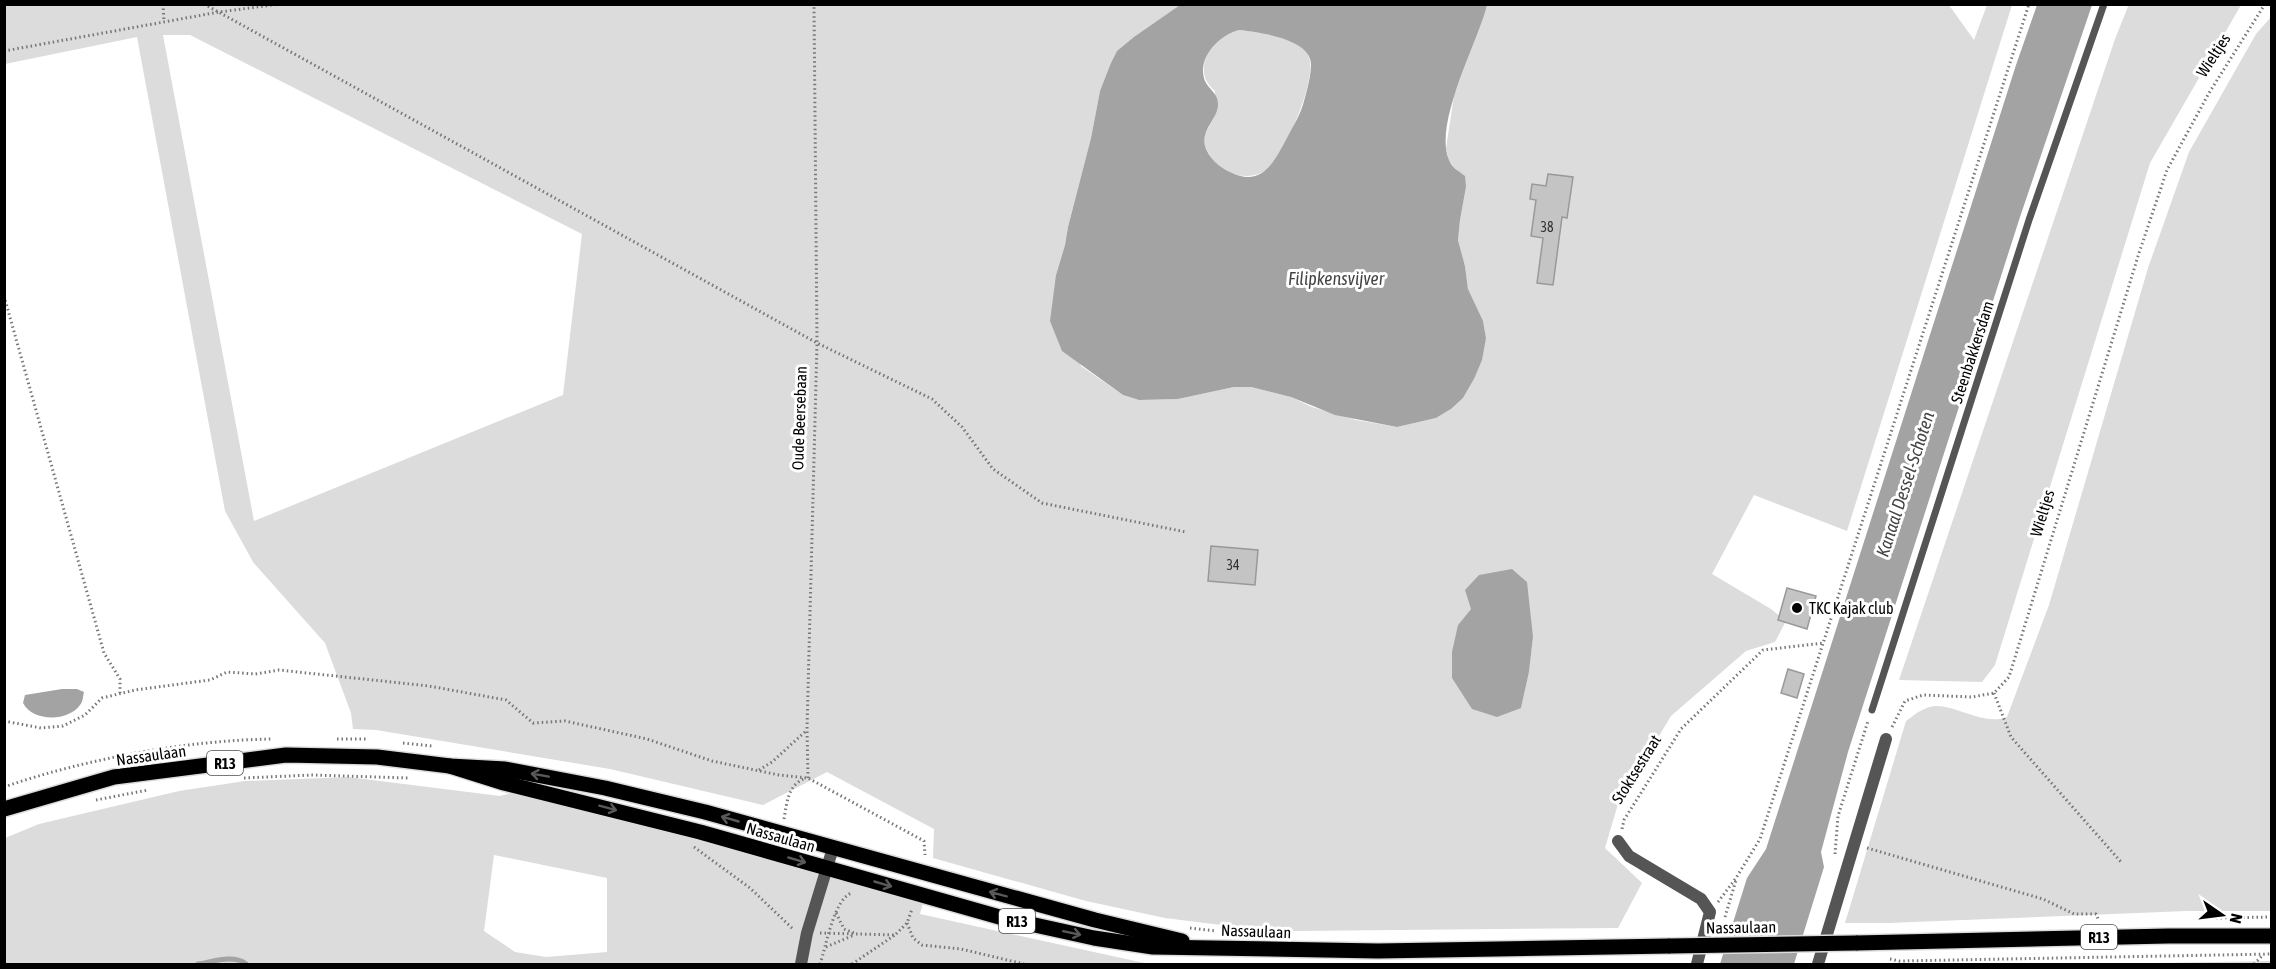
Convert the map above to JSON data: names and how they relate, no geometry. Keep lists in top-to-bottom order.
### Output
{
  "streets": {
    "main road": ["Nassaulaan", "R13"],
    "lane": ["Steenbakkersdam"],
    "path": ["Wieltjes", "Oude Beersebaan", "Stoktsestraat"]
  },
  "water": ["Filipkensvijver", "Kanaal Dessel-Schoten"],
  "places": ["TKC Kajak club"],
  "house_numbers": ["38", "34"],
  "north": "right"
}
